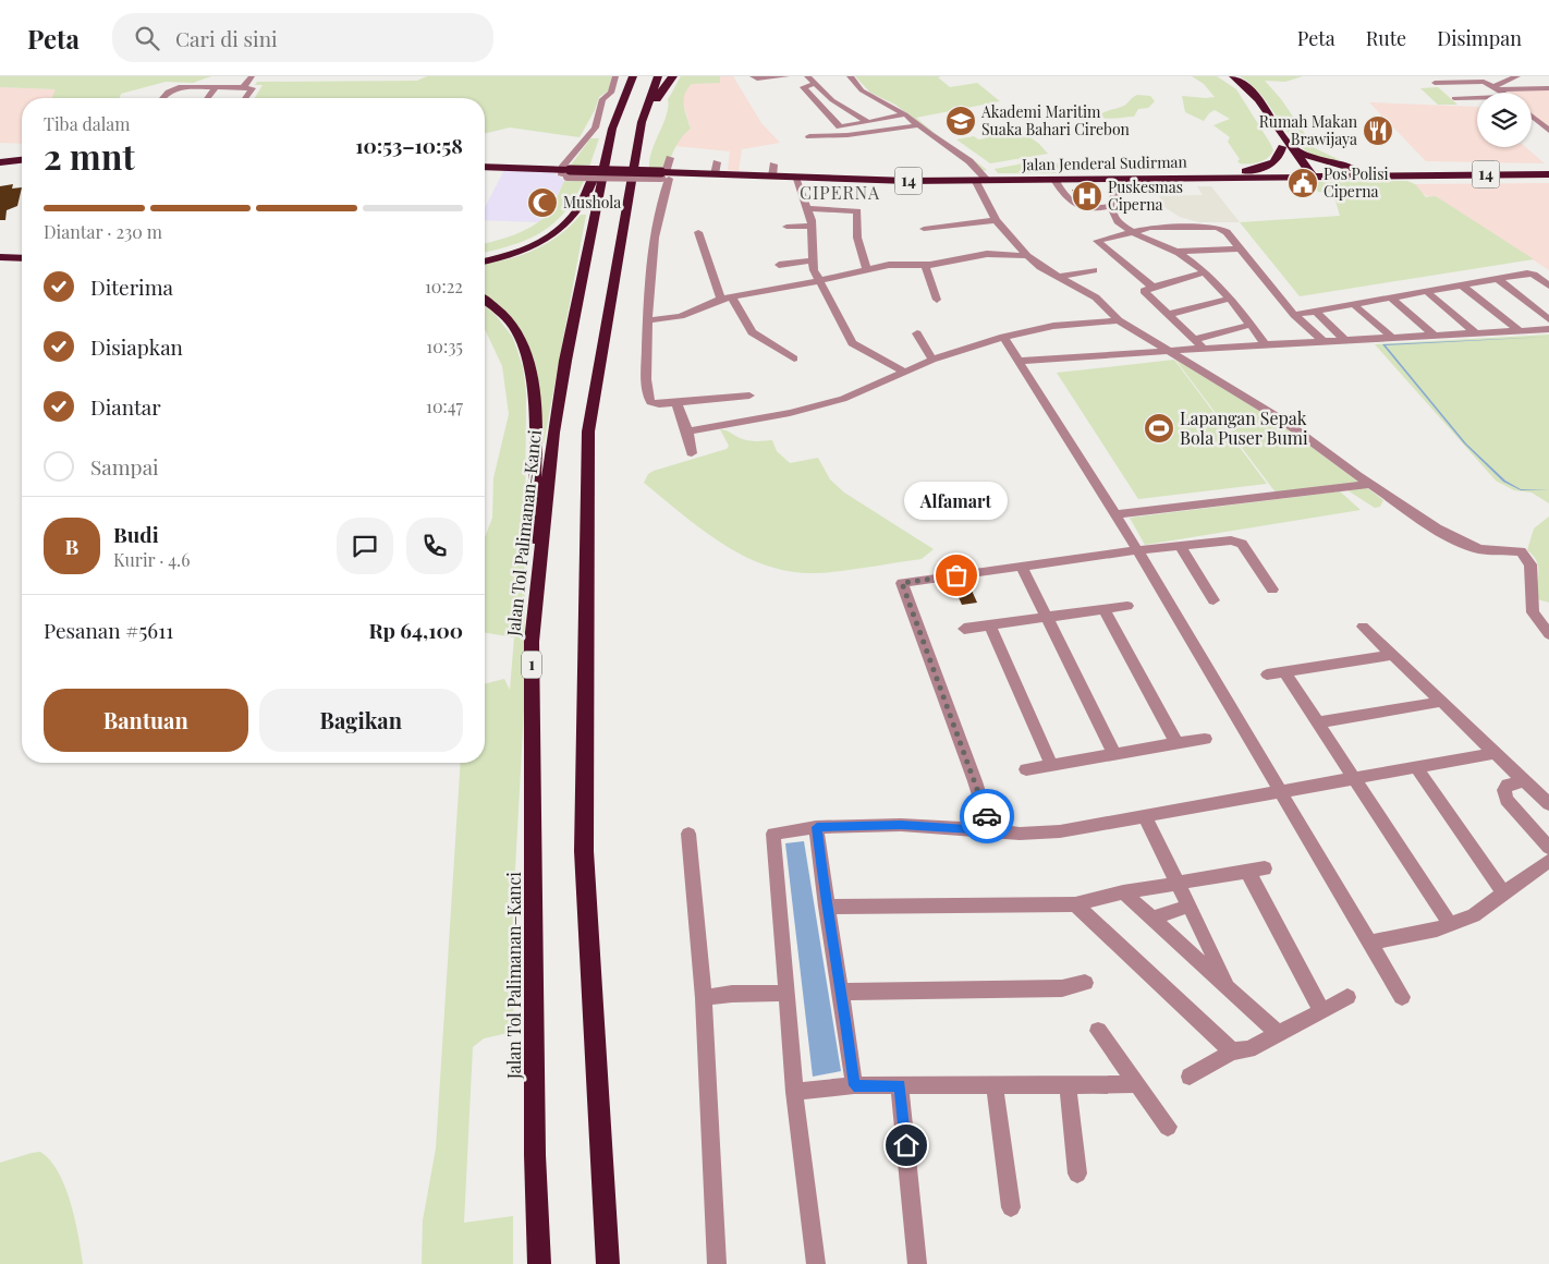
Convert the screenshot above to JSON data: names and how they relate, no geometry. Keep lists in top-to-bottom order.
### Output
{
  "streets": {
    "highway": [
      "Jalan Jenderal Sudirman",
      "14",
      "Jalan Tol Palimanan–Kanci",
      "1"
    ]
  },
  "crossings": [
    ["Jalan Jenderal Sudirman", "14"]
  ],
  "districts": ["CIPERNA"],
  "places": {
    "school or university": ["Akademi Maritim Suaka Bahari Cirebon"],
    "restaurant": ["Rumah Makan Brawijaya"],
    "public building": ["Pos Polisi Ciperna"],
    "hospital": ["Puskesmas Ciperna"],
    "mosque": ["Mushola"],
    "sports": ["Lapangan Sepak Bola Puser Bumi"],
    "other": ["Alfamart"]
  },
  "page": {
    "header": "Peta",
    "search": "Cari di sini",
    "nav": ["Peta", "Rute", "Disimpan"],
    "heading": ["2 mnt", "Tiba dalam", "10:53–10:58"],
    "panel": [
      "Budi",
      "Kurir · 4.6",
      "Pesanan #5611",
      "Rp 64,100"
    ],
    "bar": "Diantar · 230 m",
    "list": [
      ["Diterima", "10:22"],
      ["Disiapkan", "10:35"],
      ["Diantar", "10:47"],
      "Sampai"
    ],
    "bubble": "Alfamart",
    "round": "B",
    "buttons": ["Bantuan", "Bagikan"]
  }
}
